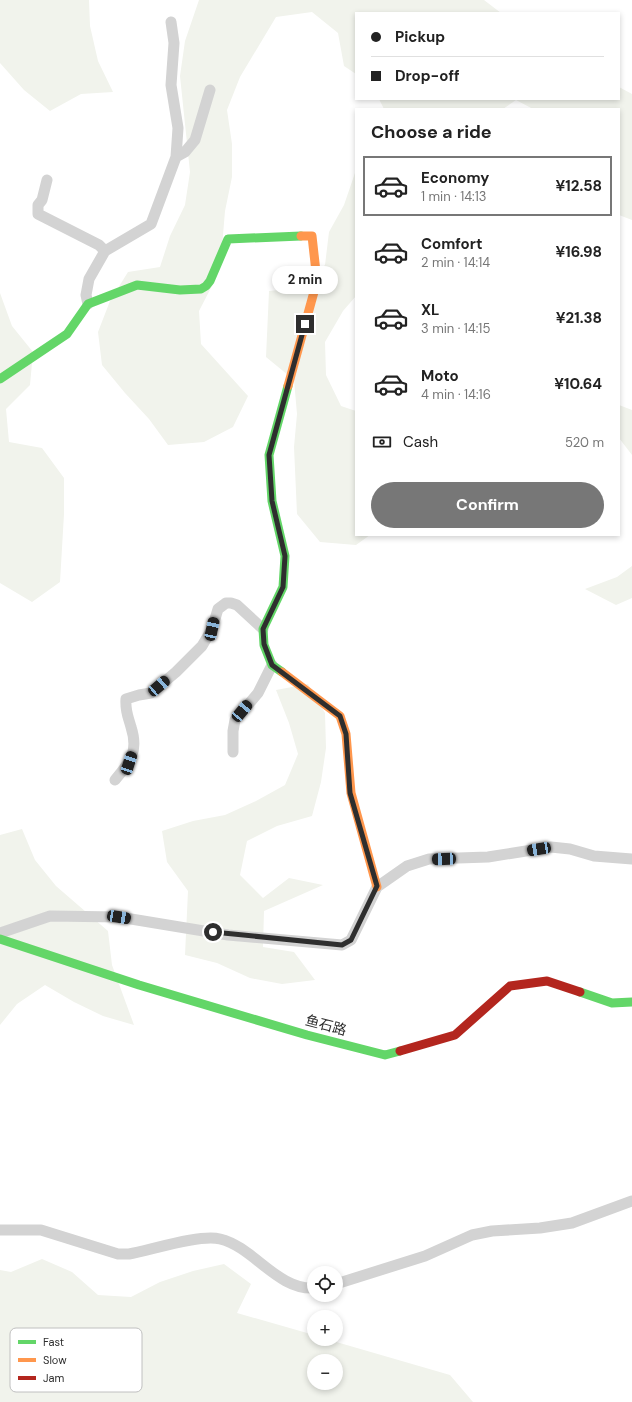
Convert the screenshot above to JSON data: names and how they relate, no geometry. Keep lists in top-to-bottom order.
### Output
{
  "streets": {
    "street": ["鱼石路"]
  },
  "legend": ["Fast", "Slow", "Jam"],
  "page": {
    "banner": ["Pickup", "Drop-off"],
    "heading": "Choose a ride",
    "list": [
      {
        "name": "Economy",
        "note": "1 min · 14:13",
        "value": "¥12.58"
      },
      {
        "name": "Comfort",
        "note": "2 min · 14:14",
        "value": "¥16.98"
      },
      {
        "name": "XL",
        "note": "3 min · 14:15",
        "value": "¥21.38"
      },
      {
        "name": "Moto",
        "note": "4 min · 14:16",
        "value": "¥10.64"
      }
    ],
    "bubble": "2 min",
    "pay": ["Cash", "520 m"],
    "buttons": "Confirm",
    "map_buttons": ["+", "−"]
  }
}
